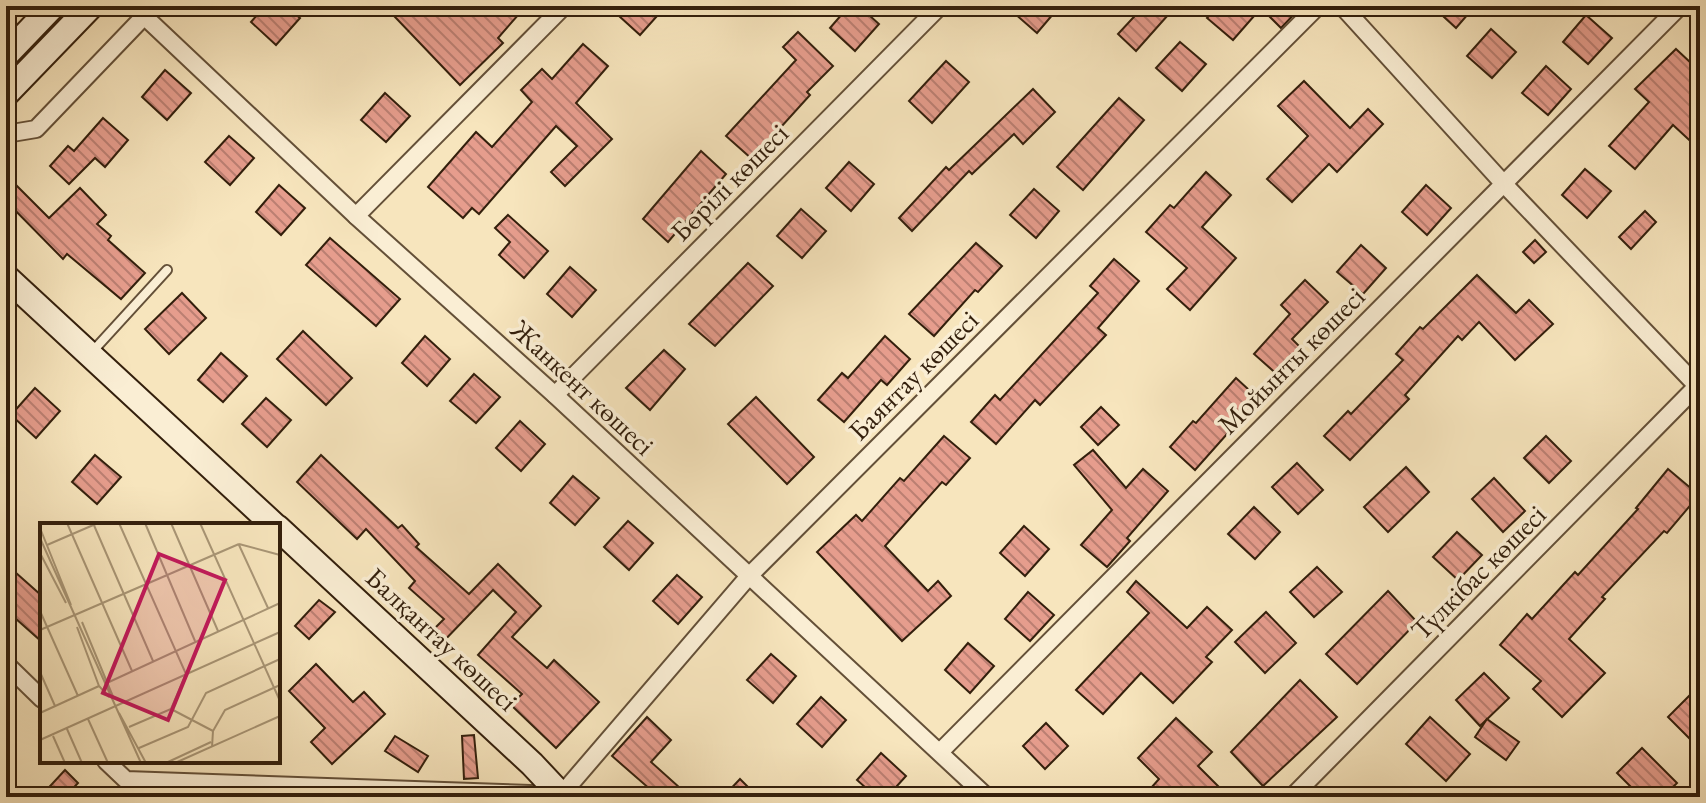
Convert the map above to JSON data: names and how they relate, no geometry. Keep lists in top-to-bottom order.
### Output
{
  "streets": {
    "street": [
      "Бөрілі көшесі",
      "Мойынты көшесі",
      "Баянтау көшесі",
      "Жанкент көшесі",
      "Түлкібас көшесі",
      "Балқантау көшесі"
    ]
  },
  "crossings": [
    ["Бөрілі көшесі", "Жанкент көшесі"],
    ["Мойынты көшесі", "Жанкент көшесі"],
    ["Баянтау көшесі", "Жанкент көшесі"],
    ["Баянтау көшесі", "Балқантау көшесі"]
  ]
}
